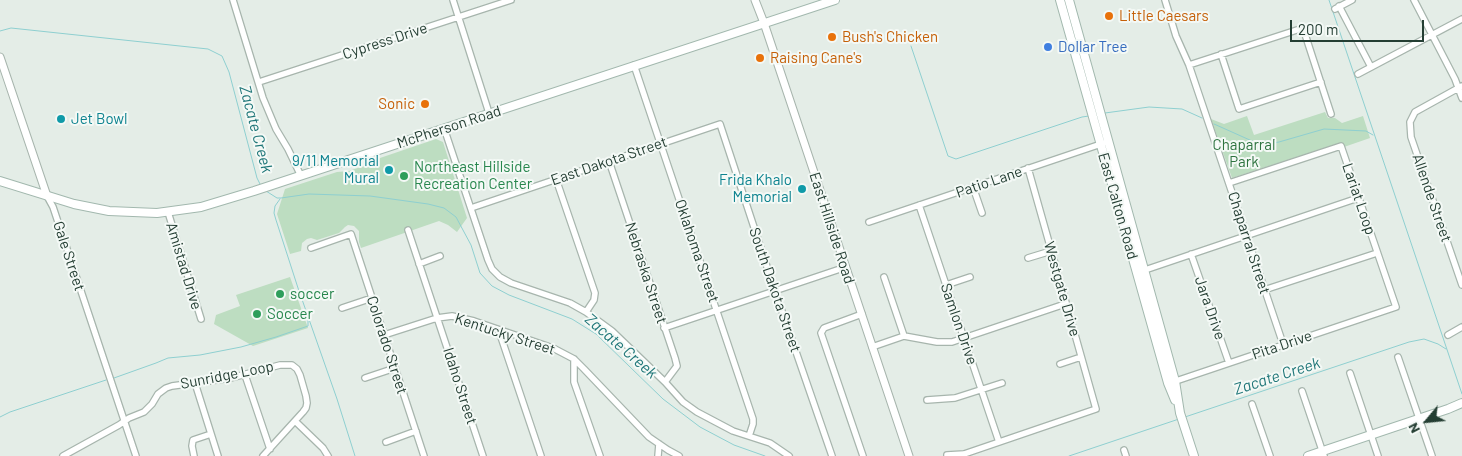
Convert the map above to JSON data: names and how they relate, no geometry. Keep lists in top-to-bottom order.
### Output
{
  "streets": {
    "main road": ["McPherson Road", "East Calton Road"],
    "street": [
      "Cypress Drive",
      "East Dakota Street",
      "Patio Lane",
      "Allende Street",
      "Lariat Loop",
      "East Hillside Road",
      "Chaparral Street",
      "Oklahoma Street",
      "Gale Street",
      "Amistad Drive",
      "Nebraska Street",
      "Westgate Drive",
      "South Dakota Street",
      "Jara Drive",
      "Samlon Drive",
      "Kentucky Street",
      "Colorado Street",
      "Pita Drive",
      "Sunridge Loop",
      "Idaho Street"
    ]
  },
  "crossings": [
    ["McPherson Road", "East Hillside Road"],
    ["McPherson Road", "Oklahoma Street"],
    ["McPherson Road", "Gale Street"],
    ["McPherson Road", "Amistad Drive"],
    ["East Dakota Street", "Oklahoma Street"],
    ["East Dakota Street", "Nebraska Street"],
    ["East Dakota Street", "South Dakota Street"],
    ["Patio Lane", "East Calton Road"],
    ["Patio Lane", "Westgate Drive"],
    ["Patio Lane", "Samlon Drive"],
    ["Lariat Loop", "Chaparral Street"],
    ["Lariat Loop", "Pita Drive"],
    ["East Calton Road", "Pita Drive"],
    ["Chaparral Street", "Pita Drive"],
    ["Gale Street", "Sunridge Loop"],
    ["Westgate Drive", "Samlon Drive"],
    ["Jara Drive", "Pita Drive"],
    ["Kentucky Street", "Colorado Street"],
    ["Kentucky Street", "Idaho Street"]
  ],
  "water": ["Zacate Creek"],
  "parks": ["Chaparral Park"],
  "places": [
    "Little Caesars",
    "Bush's Chicken",
    "Dollar Tree",
    "Raising Cane's",
    "Sonic",
    "Jet Bowl",
    "9/11 Memorial Mural",
    "Northeast Hillside Recreation Center",
    "Frida Khalo Memorial",
    "soccer",
    "Soccer"
  ],
  "scale_bar": "200 m",
  "north": "bottom left"
}
